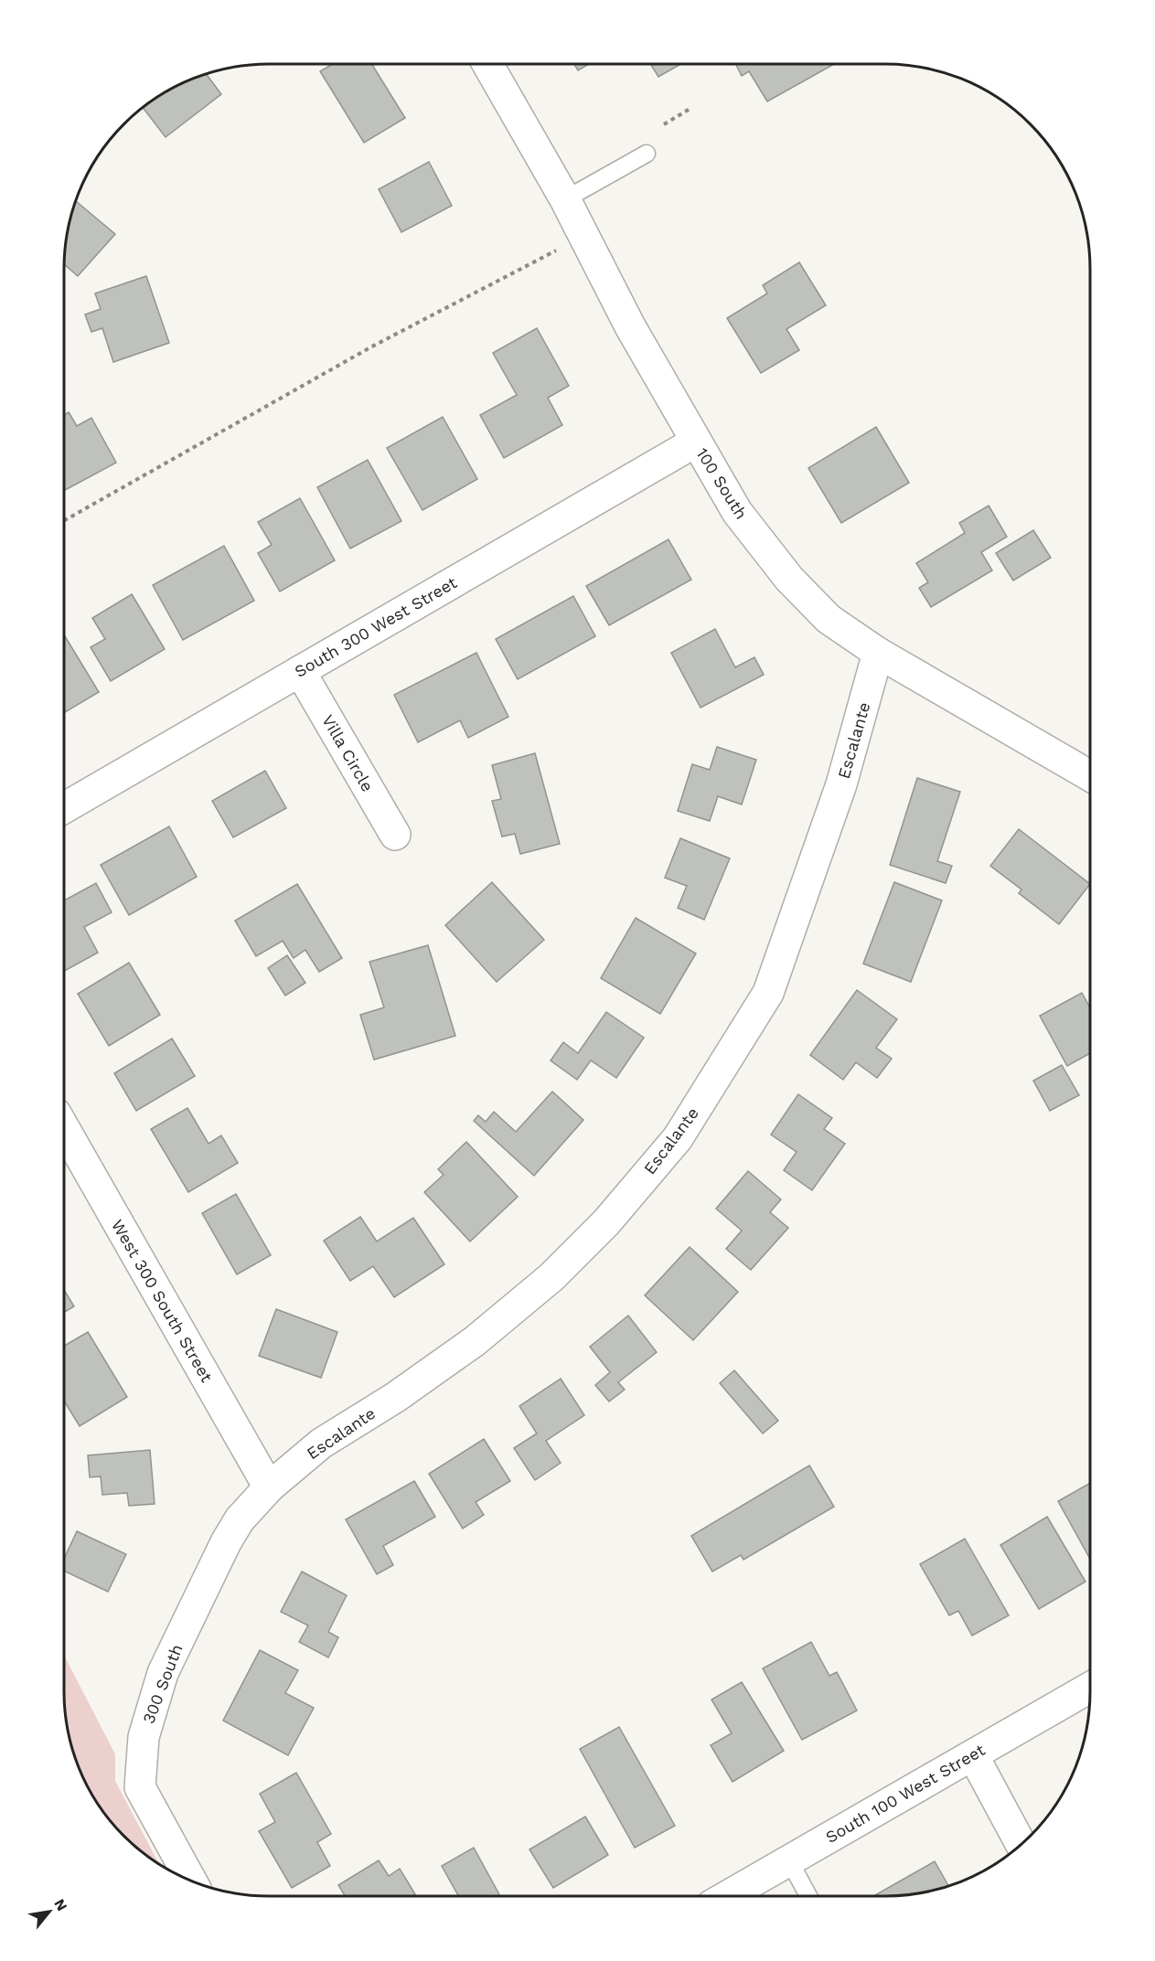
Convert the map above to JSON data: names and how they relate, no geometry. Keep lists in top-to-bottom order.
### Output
{
  "streets": {
    "street": [
      "100 South",
      "South 300 West Street",
      "Escalante",
      "Villa Circle",
      "West 300 South Street",
      "300 South",
      "South 100 West Street"
    ]
  },
  "crossings": [
    ["100 South", "South 300 West Street"],
    ["100 South", "Escalante"],
    ["South 300 West Street", "Villa Circle"],
    ["Escalante", "West 300 South Street"],
    ["Escalante", "300 South"],
    ["West 300 South Street", "300 South"]
  ],
  "north": "top right"
}
